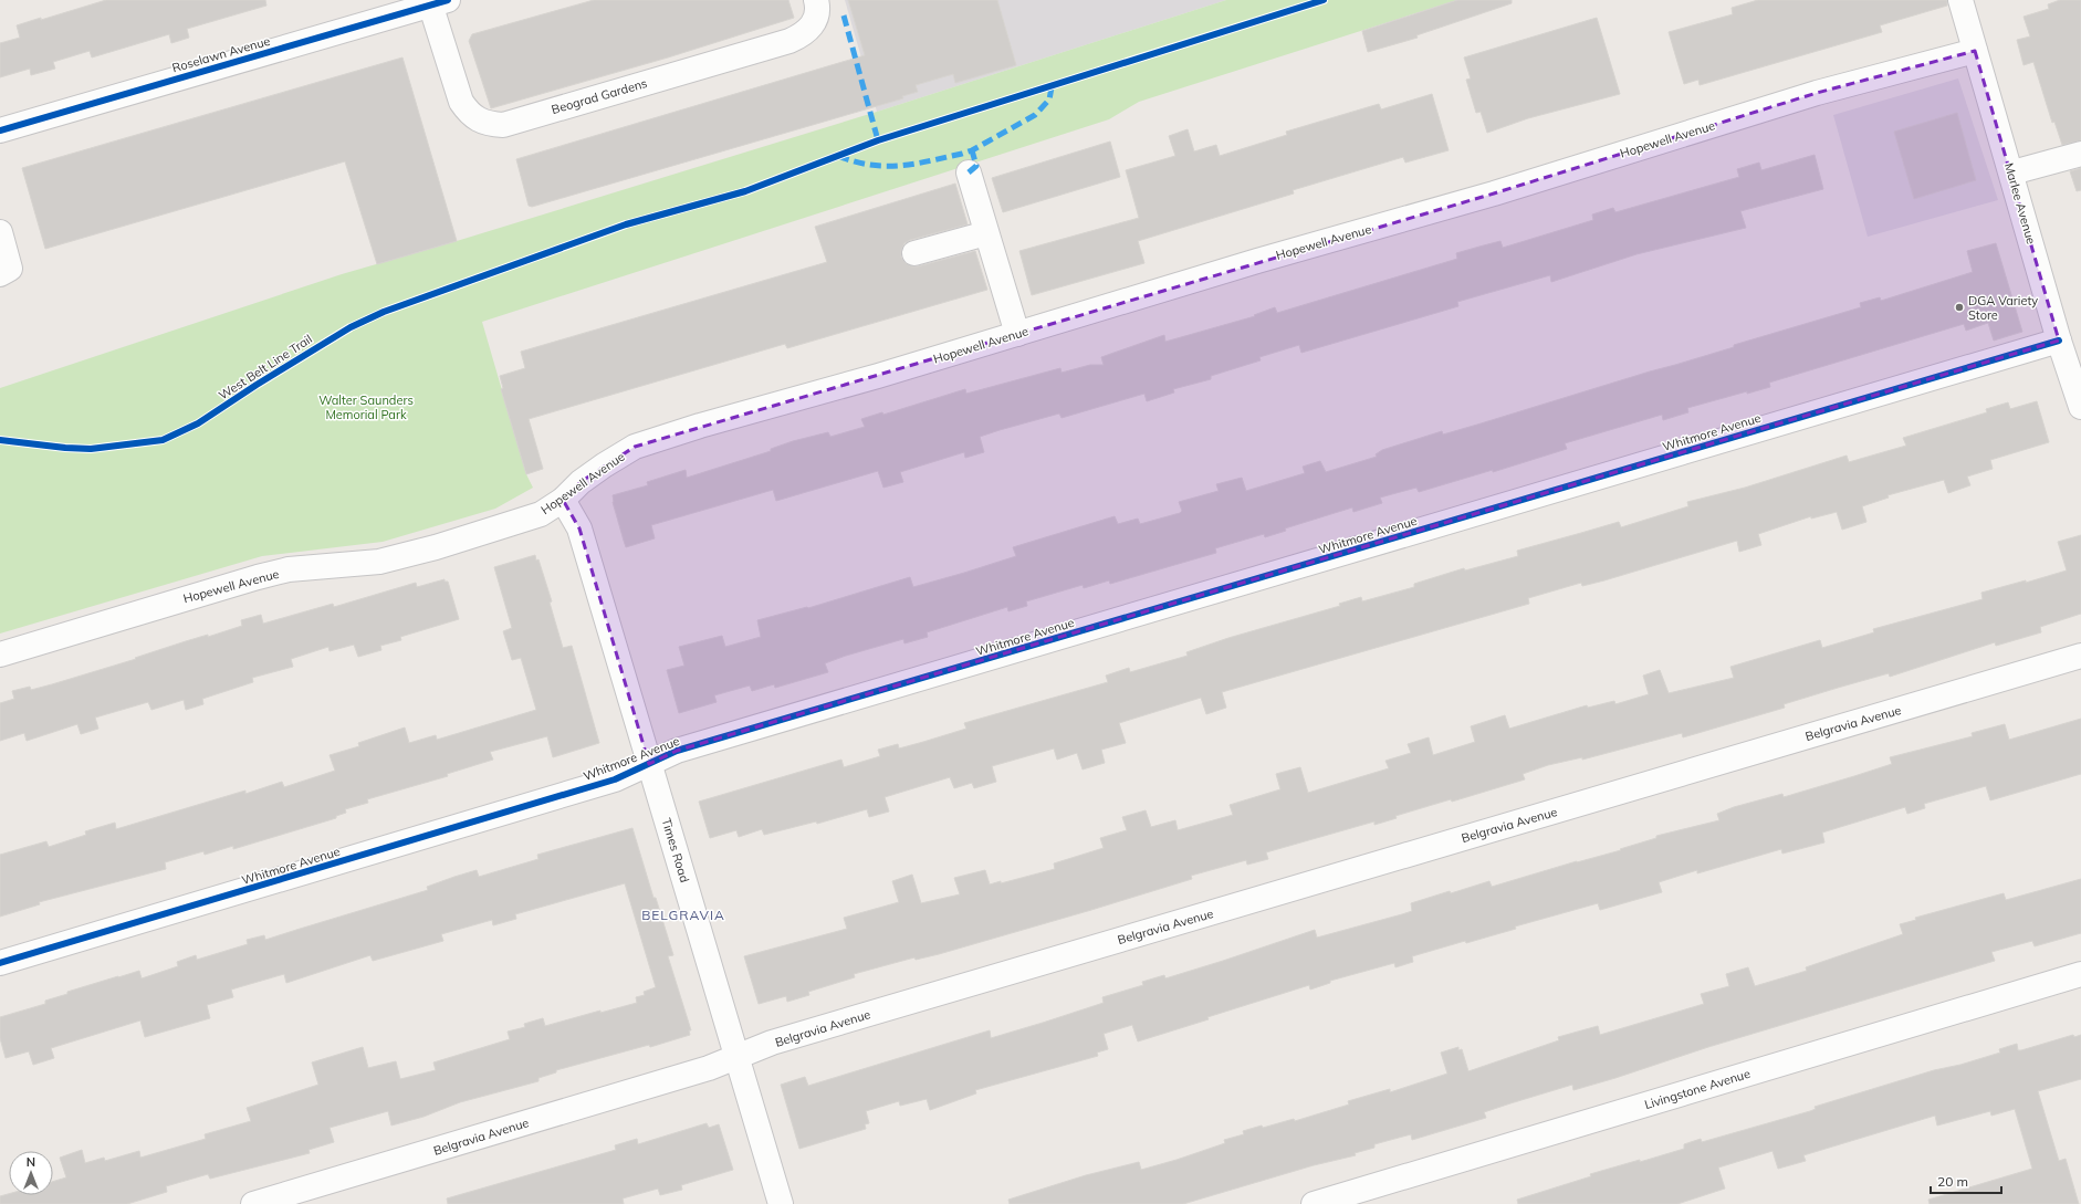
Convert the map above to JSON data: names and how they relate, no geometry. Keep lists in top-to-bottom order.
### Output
{
  "streets": {
    "street": [
      "Roselawn Avenue",
      "Beograd Gardens",
      "Hopewell Avenue",
      "Marlee Avenue",
      "Whitmore Avenue",
      "Belgravia Avenue",
      "Times Road",
      "Livingstone Avenue"
    ],
    "cycle path": ["West Belt Line Trail"]
  },
  "crossings": [
    ["Roselawn Avenue", "Beograd Gardens"],
    ["Hopewell Avenue", "Marlee Avenue"],
    ["Hopewell Avenue", "Times Road"],
    ["Marlee Avenue", "Whitmore Avenue"],
    ["Whitmore Avenue", "Times Road"],
    ["Belgravia Avenue", "Times Road"]
  ],
  "districts": ["BELGRAVIA"],
  "parks": ["Walter Saunders Memorial Park"],
  "places": ["DGA Variety Store"],
  "scale_bar": "20 m",
  "north": "top"
}
